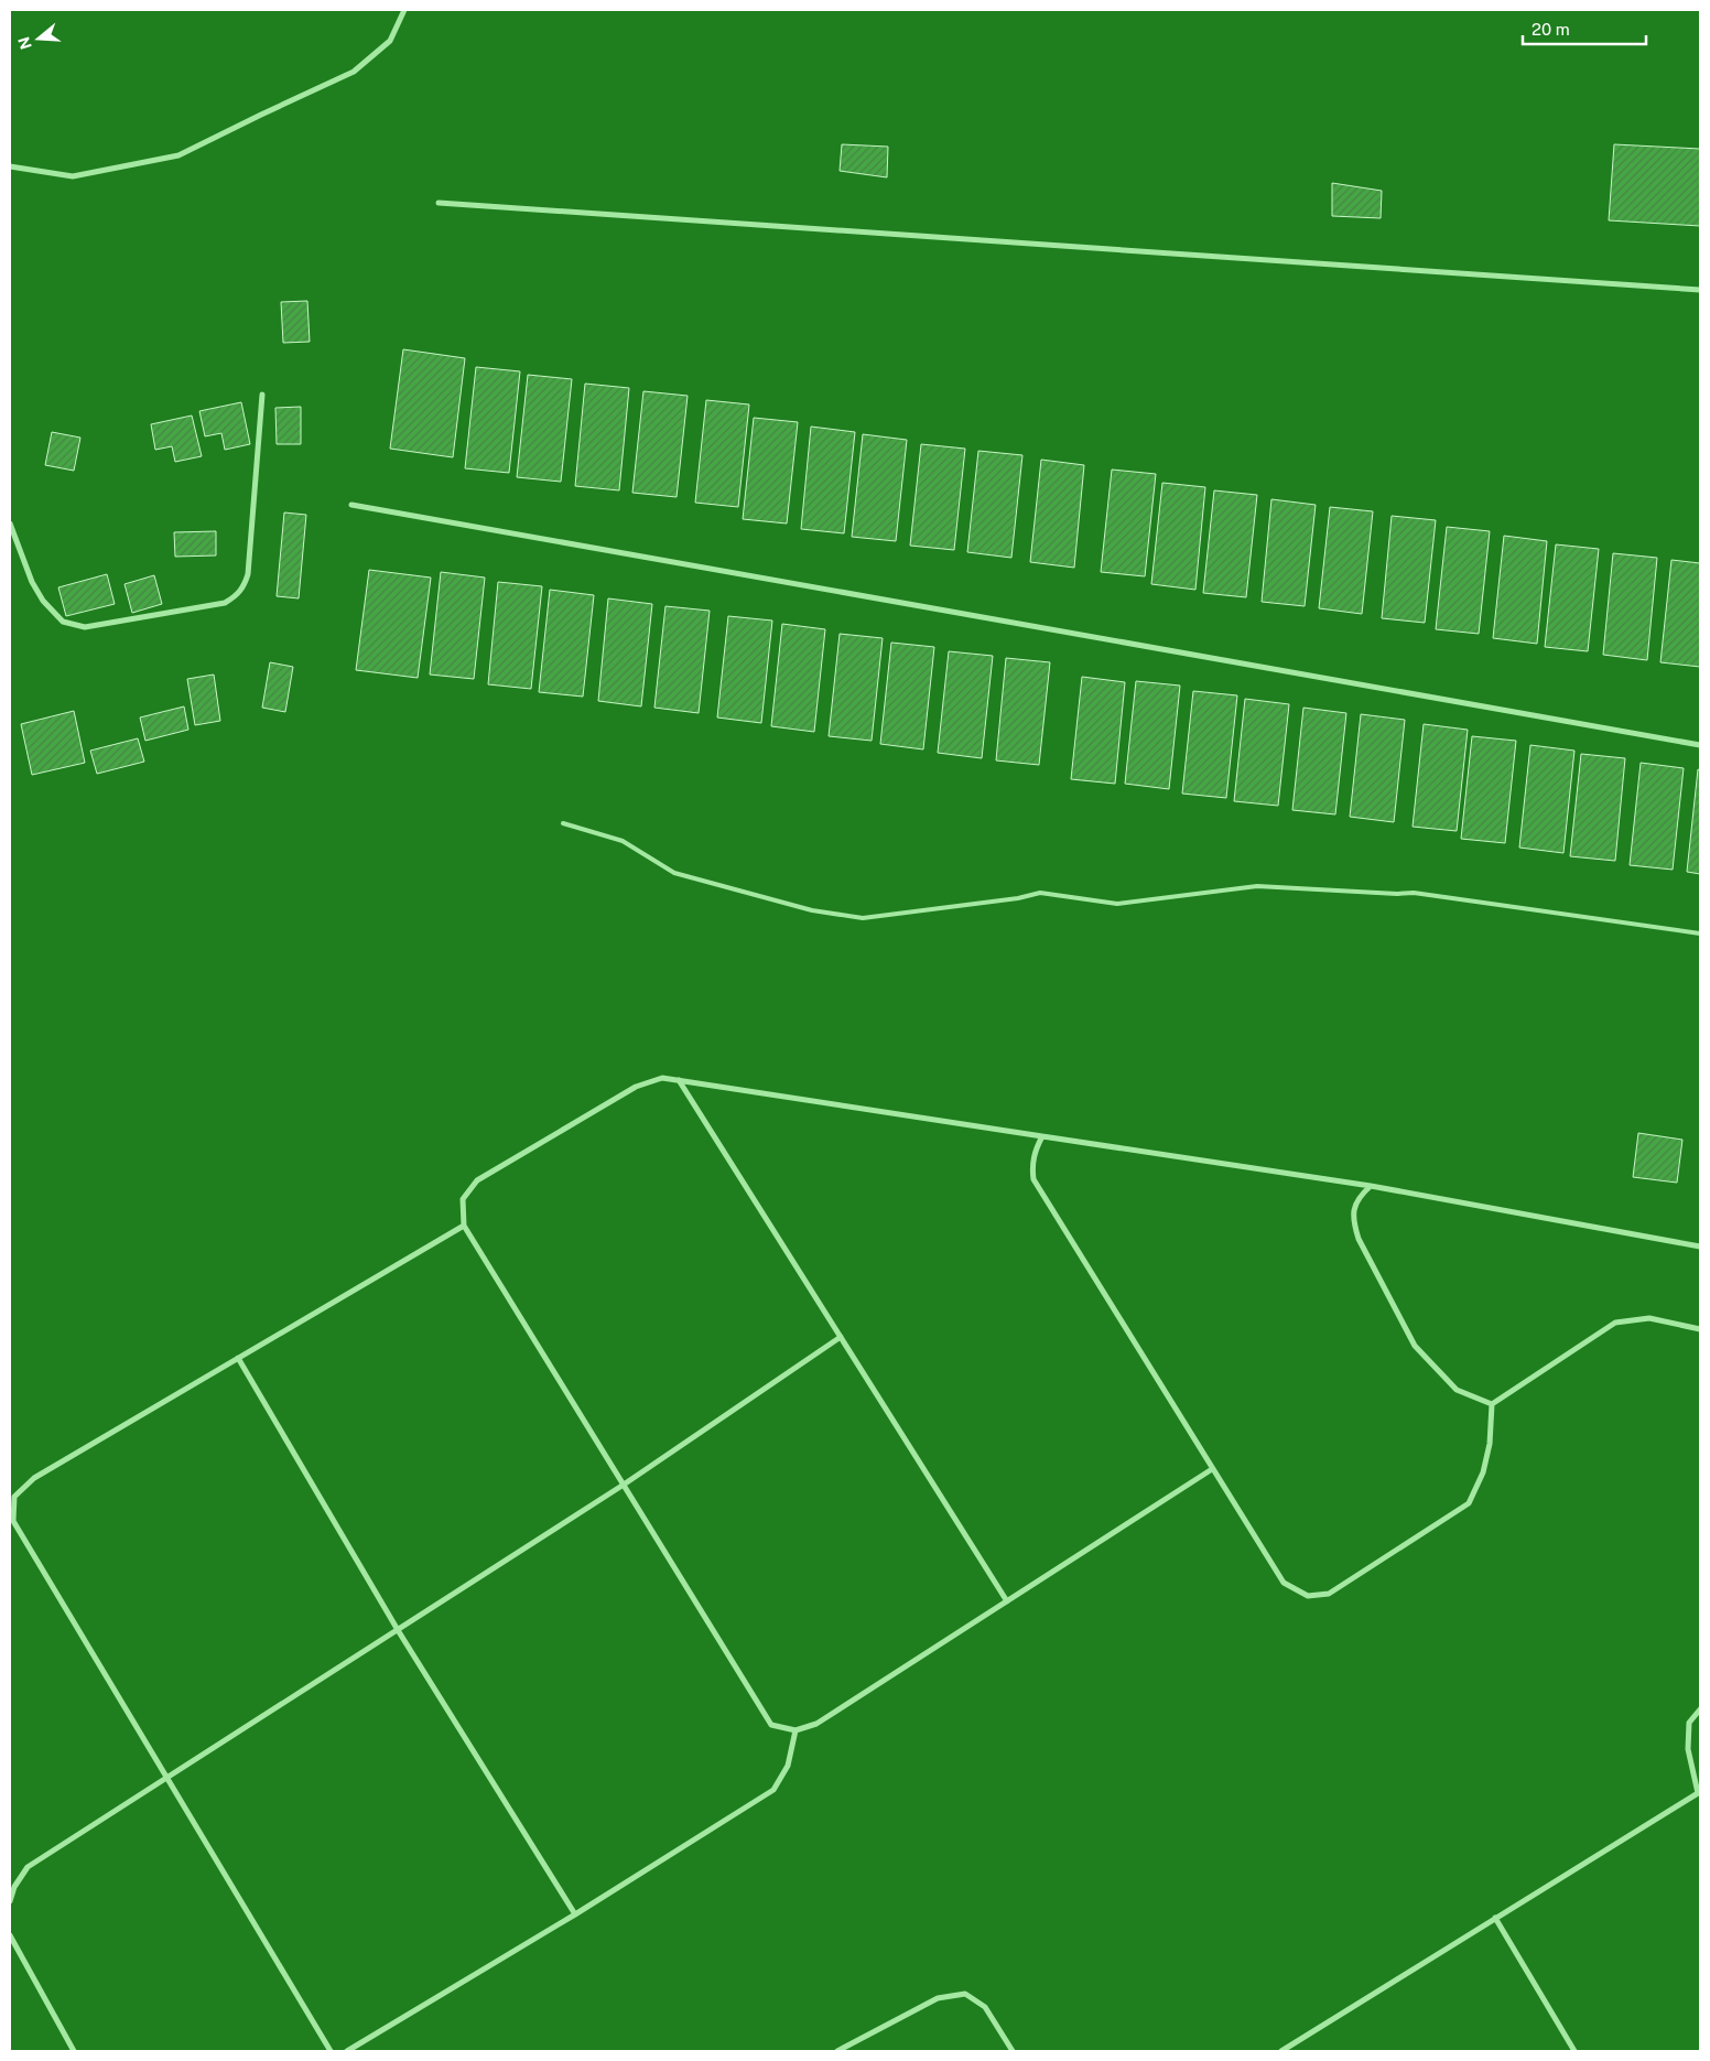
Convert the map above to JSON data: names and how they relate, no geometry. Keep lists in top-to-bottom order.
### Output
{
  "scale_bar": "20 m",
  "north": "left"
}
